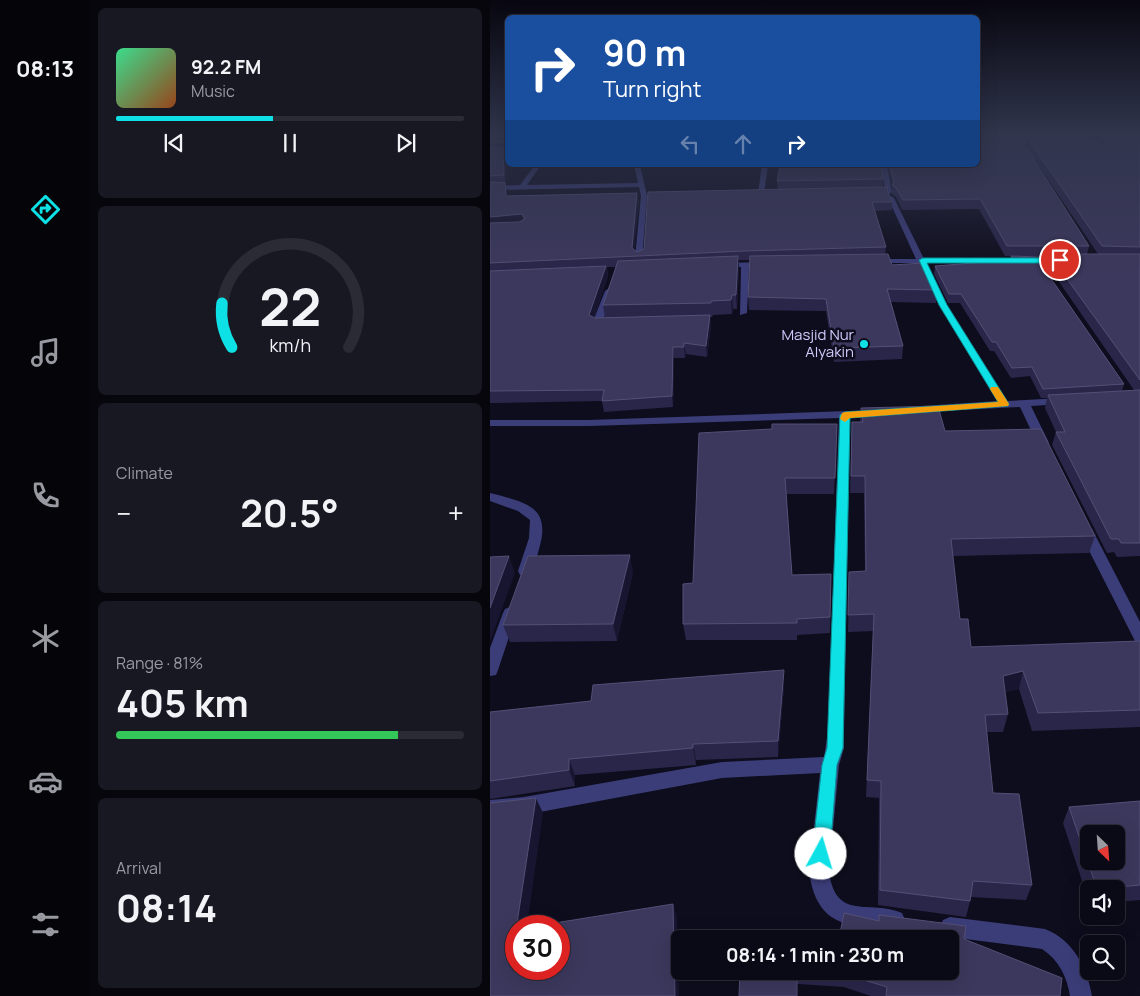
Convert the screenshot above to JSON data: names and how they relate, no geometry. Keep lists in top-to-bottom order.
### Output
{
  "places": ["Masjid Nur Alyakin"],
  "north": "bottom right",
  "page": {
    "tabs": "08:13",
    "turn": ["90 m", "Turn right"],
    "song": ["92.2 FM", "Music"],
    "tile": [
      "Climate",
      ["Range · 81%", "405 km"],
      ["Arrival", "08:14"]
    ],
    "heat": ["−", "20.5°", "+"],
    "limit": "30",
    "trip": "08:14 · 1 min · 230 m",
    "gauge": ["22", "km/h"]
  }
}
